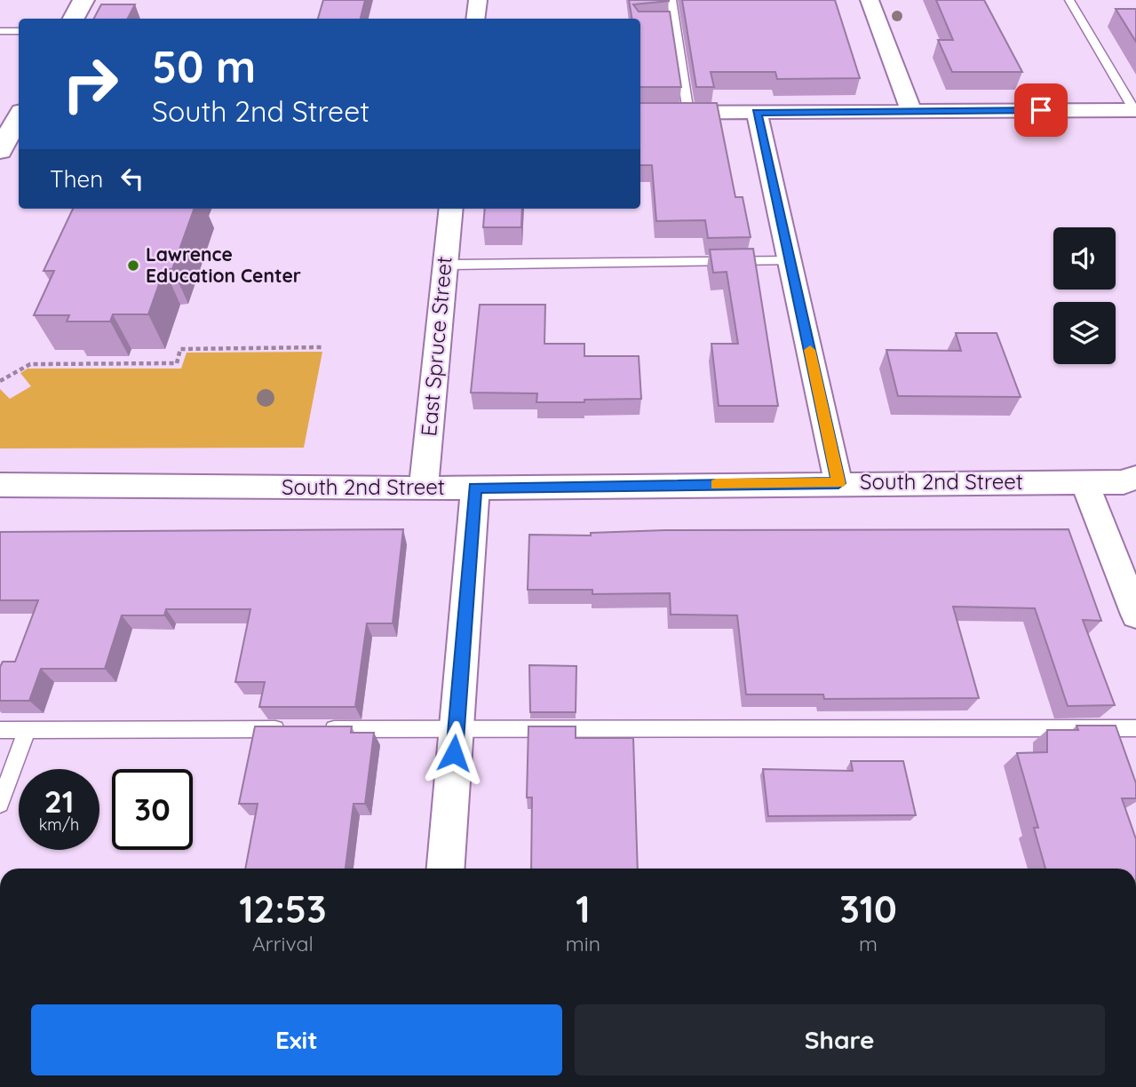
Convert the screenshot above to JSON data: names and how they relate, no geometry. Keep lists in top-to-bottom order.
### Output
{
  "streets": {
    "street": ["East Spruce Street", "South 2nd Street"]
  },
  "crossings": [
    ["East Spruce Street", "South 2nd Street"]
  ],
  "places": ["Lawrence Education Center"],
  "page": {
    "turn": ["50 m", "South 2nd Street"],
    "then": "Then",
    "speed": "21 km/h",
    "limit": "30",
    "eta": [
      "12:53",
      "Arrival",
      "1",
      "min",
      "310",
      "m"
    ],
    "buttons": ["Exit", "Share"]
  }
}
